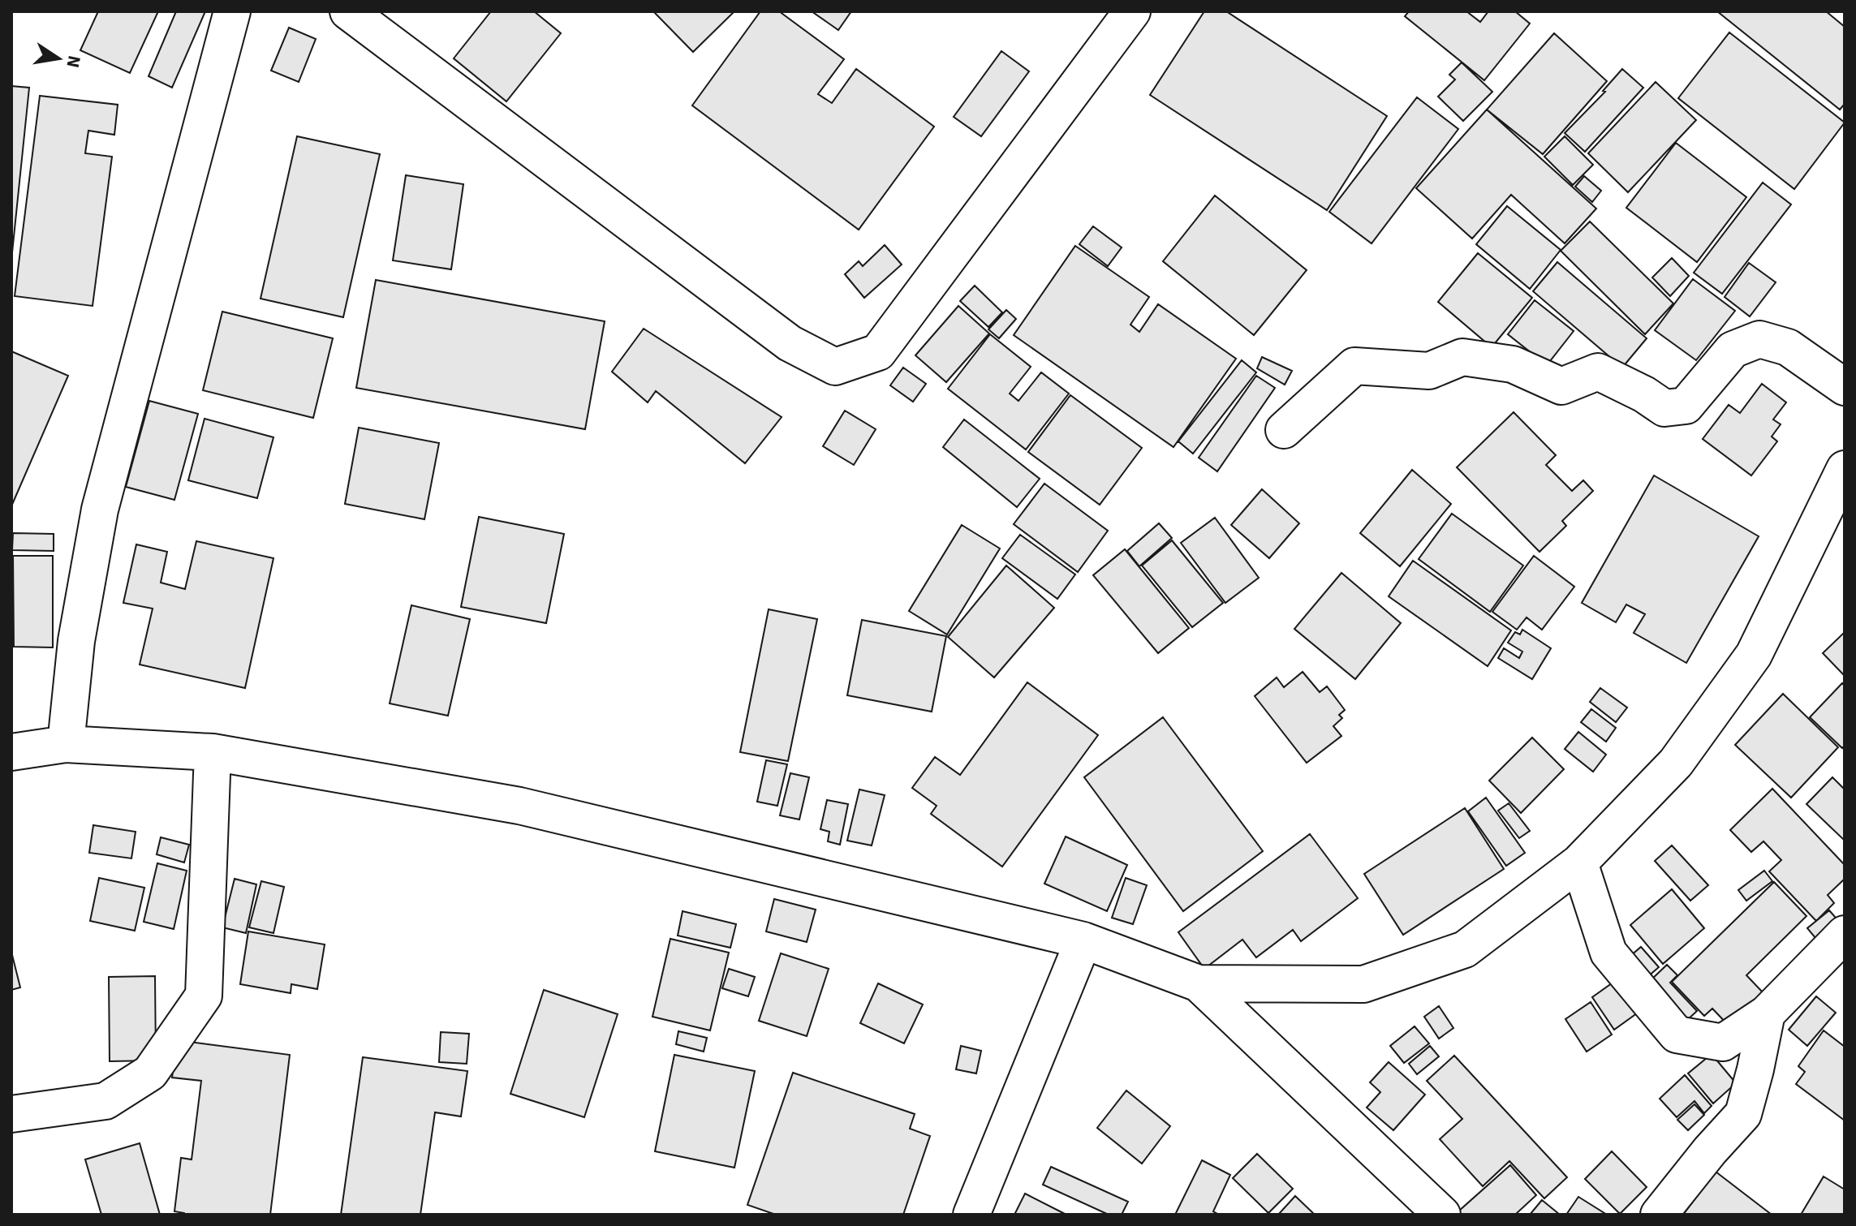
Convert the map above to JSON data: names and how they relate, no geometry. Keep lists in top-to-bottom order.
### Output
{
  "north": "right"
}
